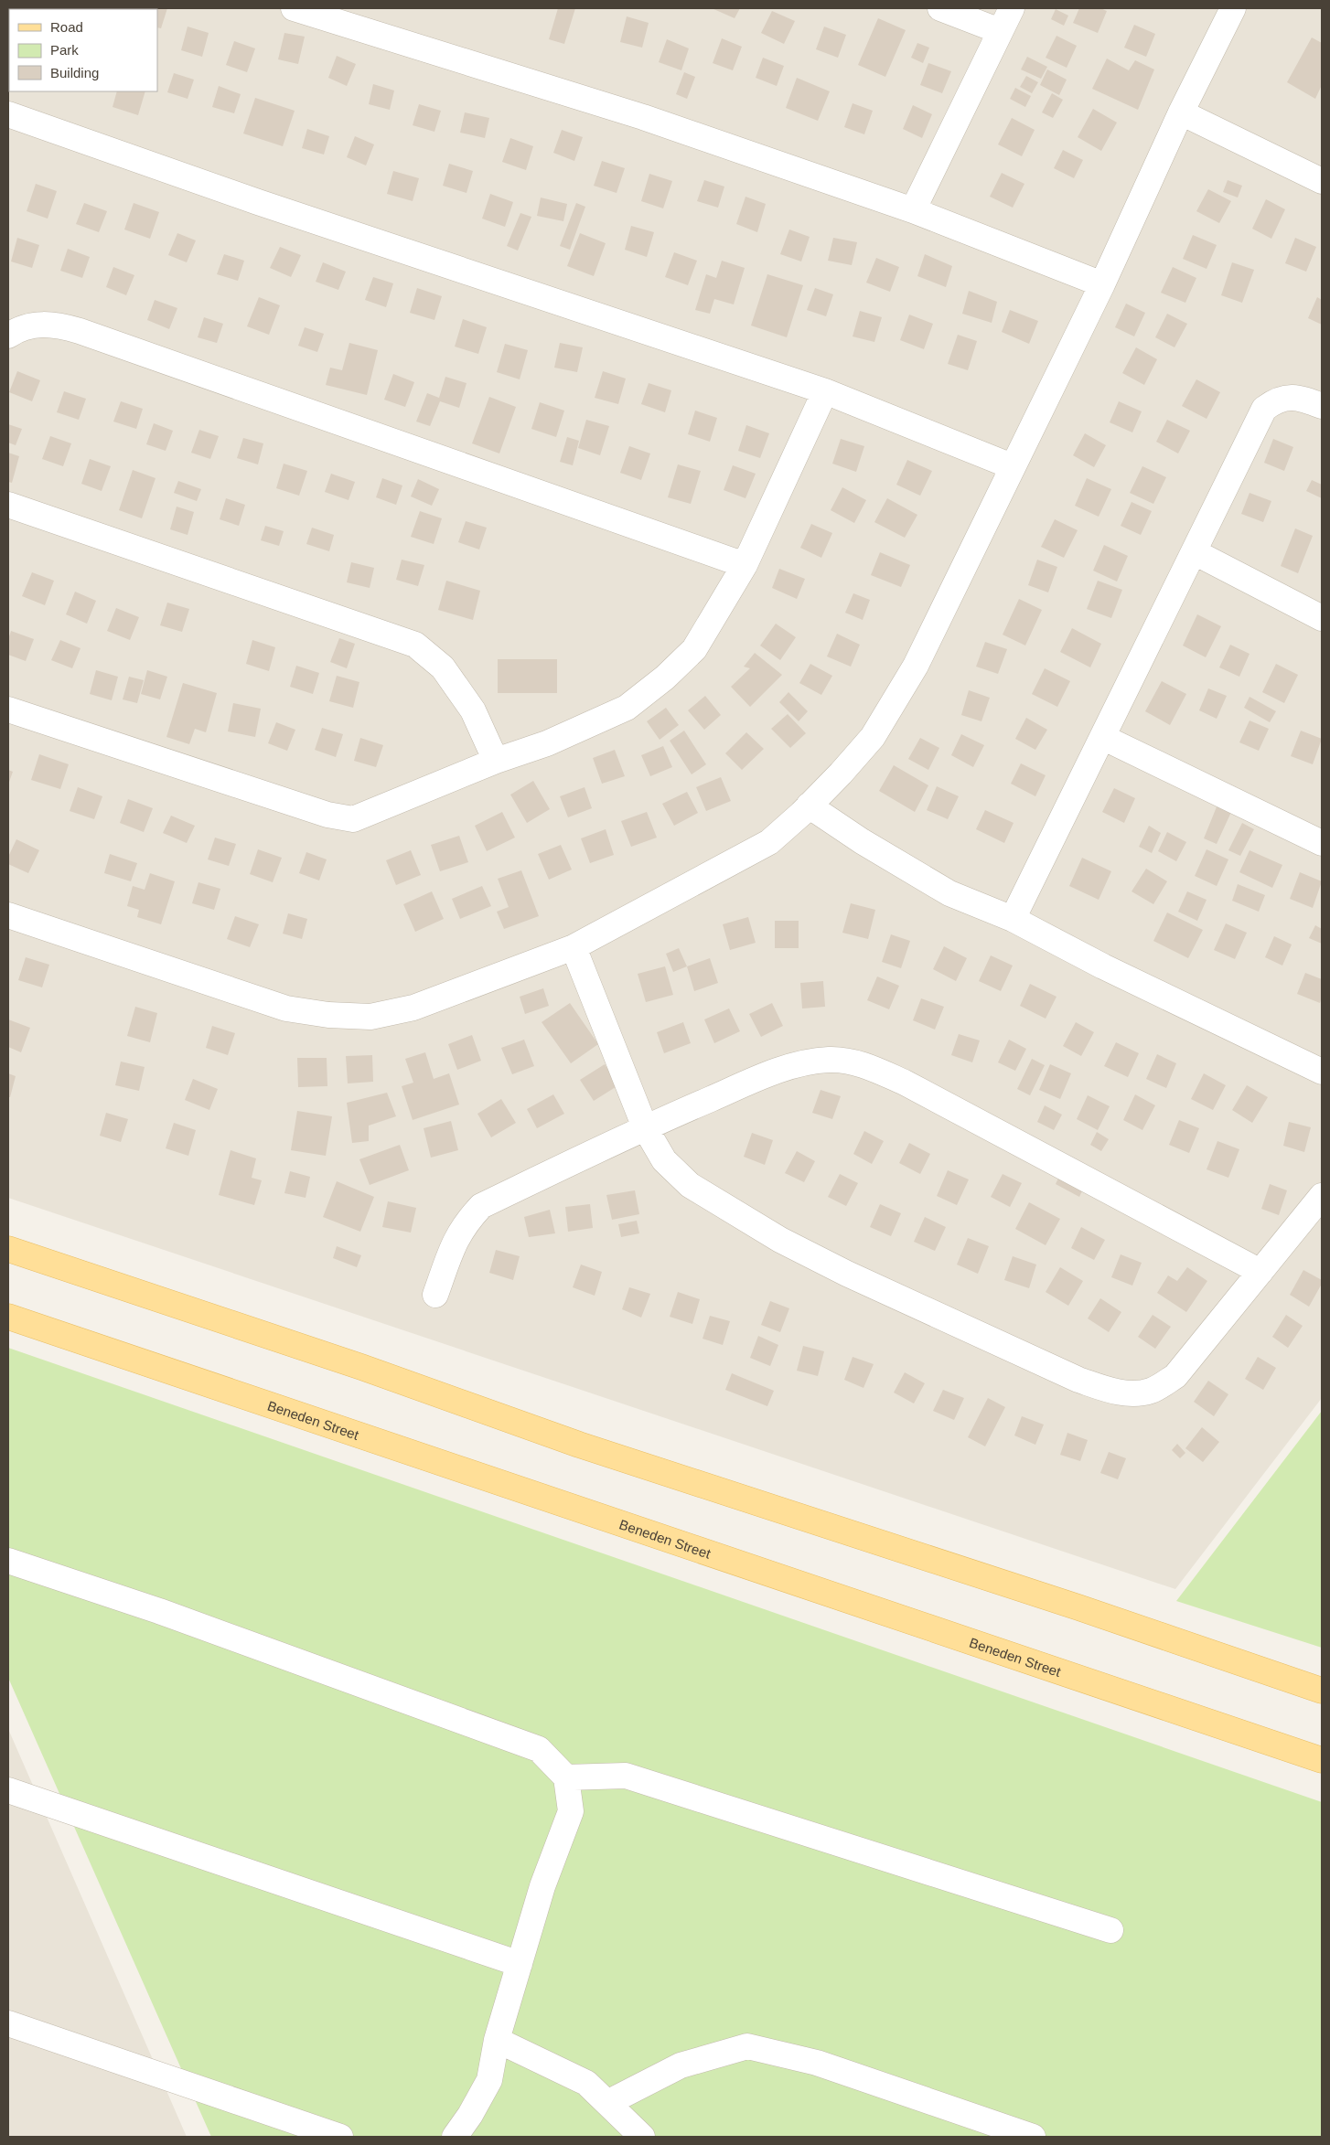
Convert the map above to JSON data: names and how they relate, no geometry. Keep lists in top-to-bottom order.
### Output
{
  "streets": {
    "main road": ["Beneden Street"]
  },
  "legend": ["Road", "Park", "Building"]
}
